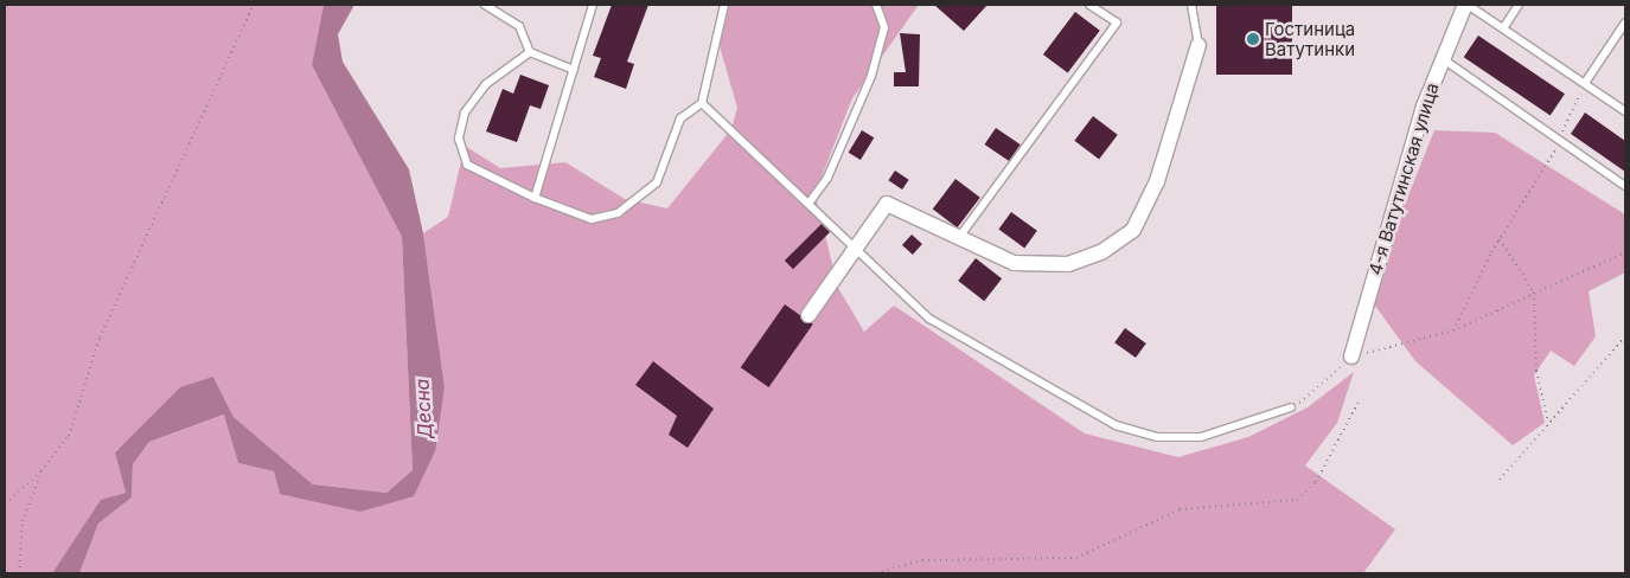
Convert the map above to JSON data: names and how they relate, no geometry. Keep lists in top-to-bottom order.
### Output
{
  "streets": {
    "street": ["4-я Ватутинская улица"]
  },
  "water": ["Десна"],
  "places": ["Гостиница Ватутинки"]
}
